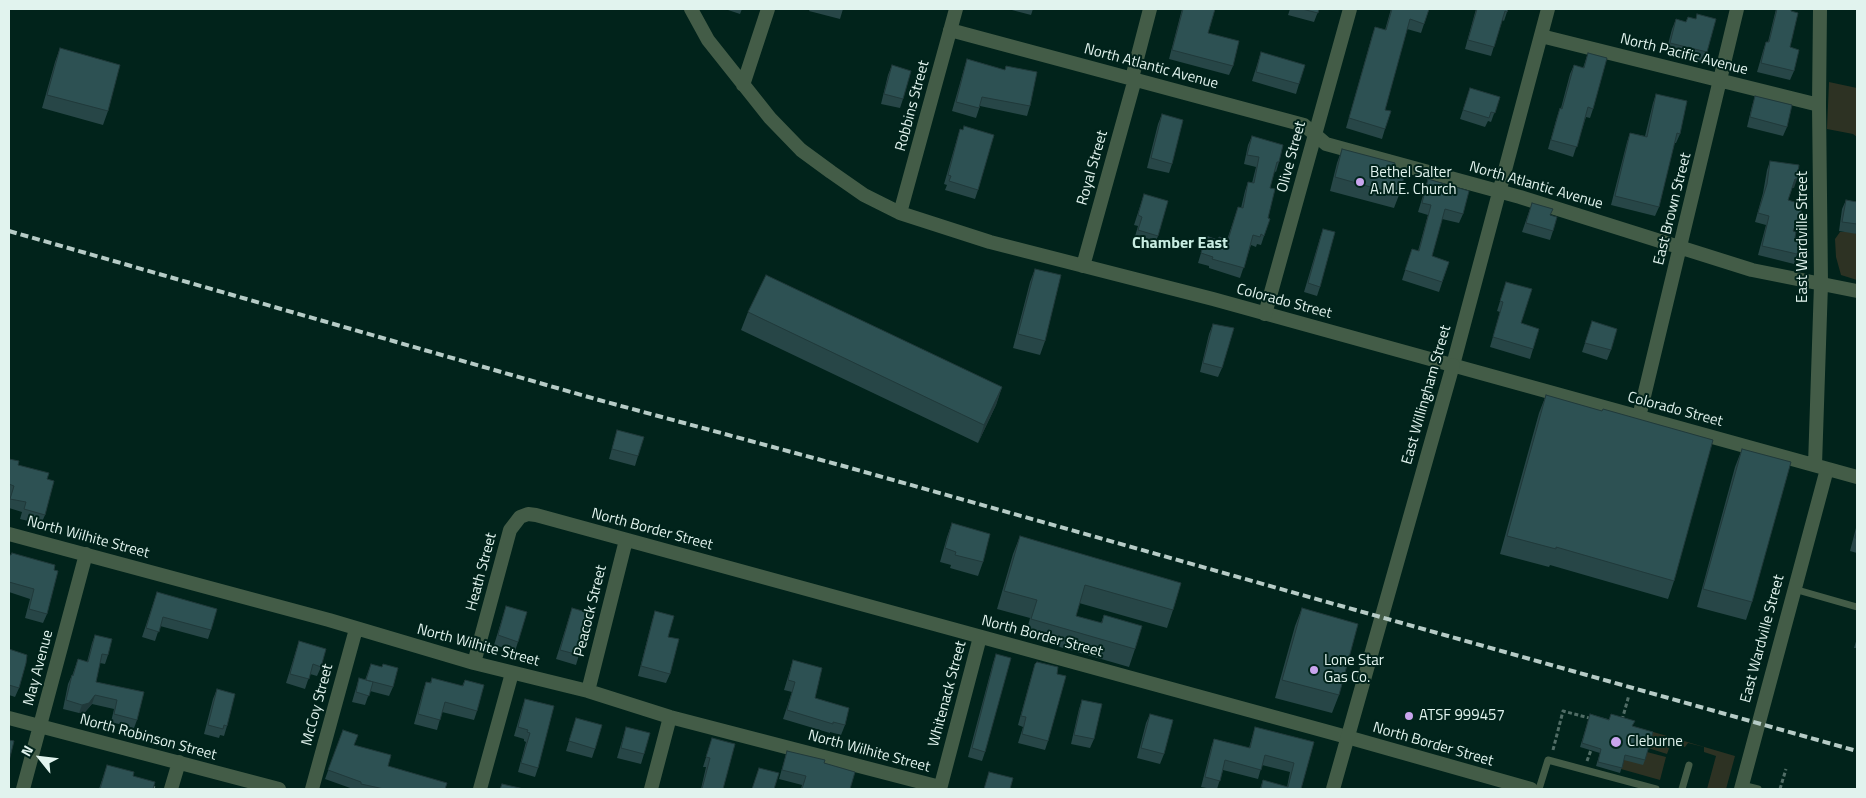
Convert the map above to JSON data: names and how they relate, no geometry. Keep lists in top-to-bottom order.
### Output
{
  "streets": {
    "street": [
      "North Pacific Avenue",
      "North Atlantic Avenue",
      "Robbins Street",
      "Olive Street",
      "Royal Street",
      "East Brown Street",
      "East Wardville Street",
      "Colorado Street",
      "East Willingham Street",
      "North Border Street",
      "North Wilhite Street",
      "Heath Street",
      "Peacock Street",
      "May Avenue",
      "Whitenack Street",
      "McCoy Street",
      "North Robinson Street"
    ]
  },
  "crossings": [
    ["North Pacific Avenue", "East Brown Street"],
    ["North Pacific Avenue", "East Wardville Street"],
    ["North Pacific Avenue", "East Willingham Street"],
    ["North Atlantic Avenue", "Robbins Street"],
    ["North Atlantic Avenue", "Olive Street"],
    ["North Atlantic Avenue", "Royal Street"],
    ["North Atlantic Avenue", "East Brown Street"],
    ["North Atlantic Avenue", "East Wardville Street"],
    ["North Atlantic Avenue", "East Willingham Street"],
    ["Robbins Street", "Colorado Street"],
    ["Olive Street", "Colorado Street"],
    ["Royal Street", "Colorado Street"],
    ["East Brown Street", "Colorado Street"],
    ["East Wardville Street", "Colorado Street"],
    ["Colorado Street", "East Willingham Street"],
    ["East Willingham Street", "North Border Street"],
    ["North Border Street", "Heath Street"],
    ["North Border Street", "Peacock Street"],
    ["North Border Street", "Whitenack Street"],
    ["North Wilhite Street", "Heath Street"],
    ["North Wilhite Street", "Peacock Street"],
    ["North Wilhite Street", "May Avenue"],
    ["North Wilhite Street", "Whitenack Street"],
    ["North Wilhite Street", "McCoy Street"],
    ["May Avenue", "North Robinson Street"]
  ],
  "districts": ["Chamber East"],
  "places": [
    "Bethel Salter A.M.E. Church",
    "Lone Star Gas Co.",
    "ATSF 999457",
    "Cleburne"
  ],
  "north": "top left"
}
